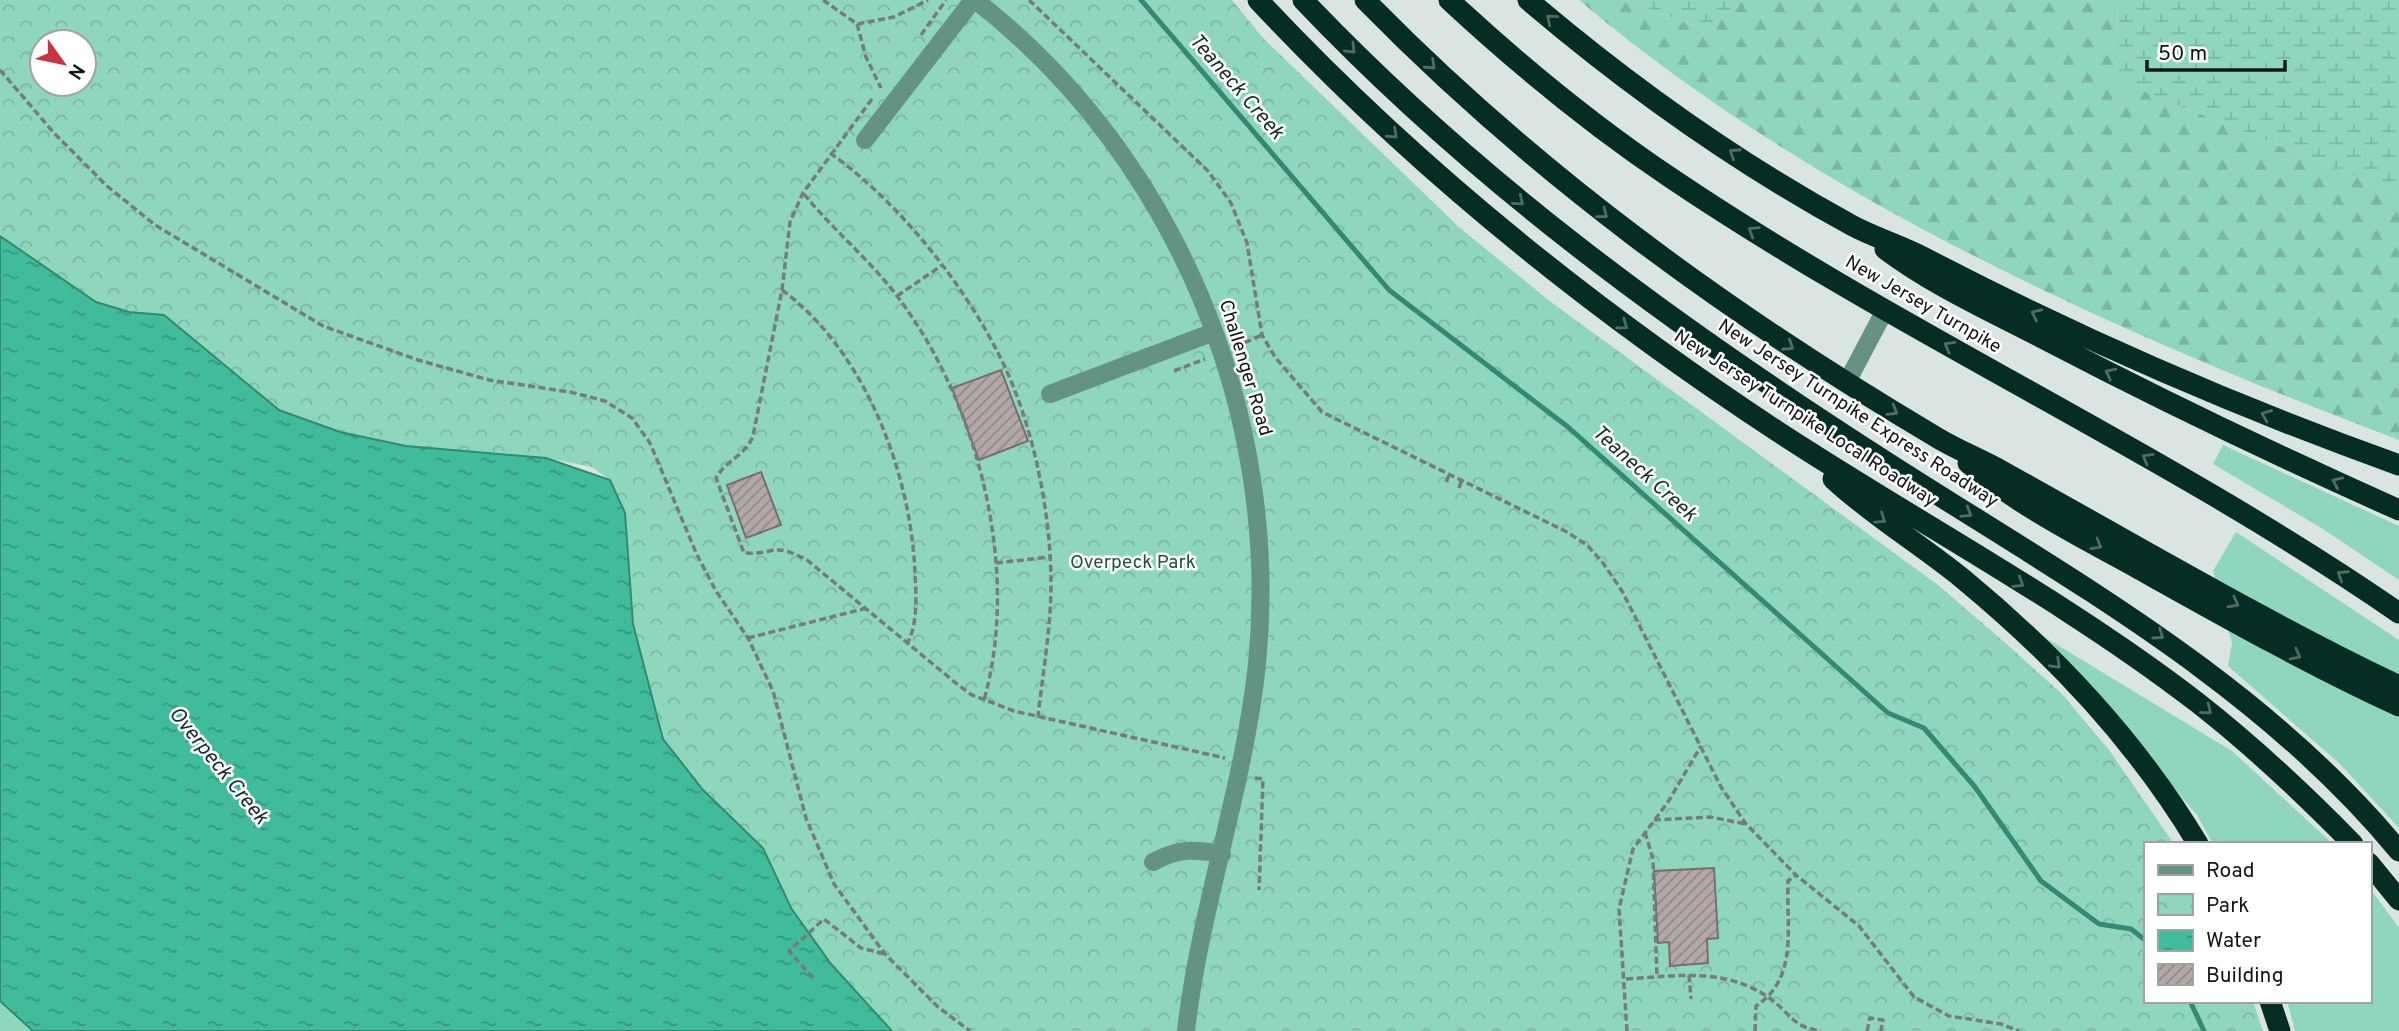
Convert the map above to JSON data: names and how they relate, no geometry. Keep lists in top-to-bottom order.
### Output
{
  "streets": {
    "highway": ["New Jersey Turnpike", "New Jersey Turnpike Express Roadway", "New Jersey Turnpike Local Roadway"],
    "street": ["Challenger Road"]
  },
  "water": ["Teaneck Creek", "Overpeck Creek"],
  "parks": ["Overpeck Park"],
  "legend": [
    "Road",
    "Park",
    "Water",
    "Building"
  ],
  "scale_bar": "50 m",
  "north": "bottom right"
}
